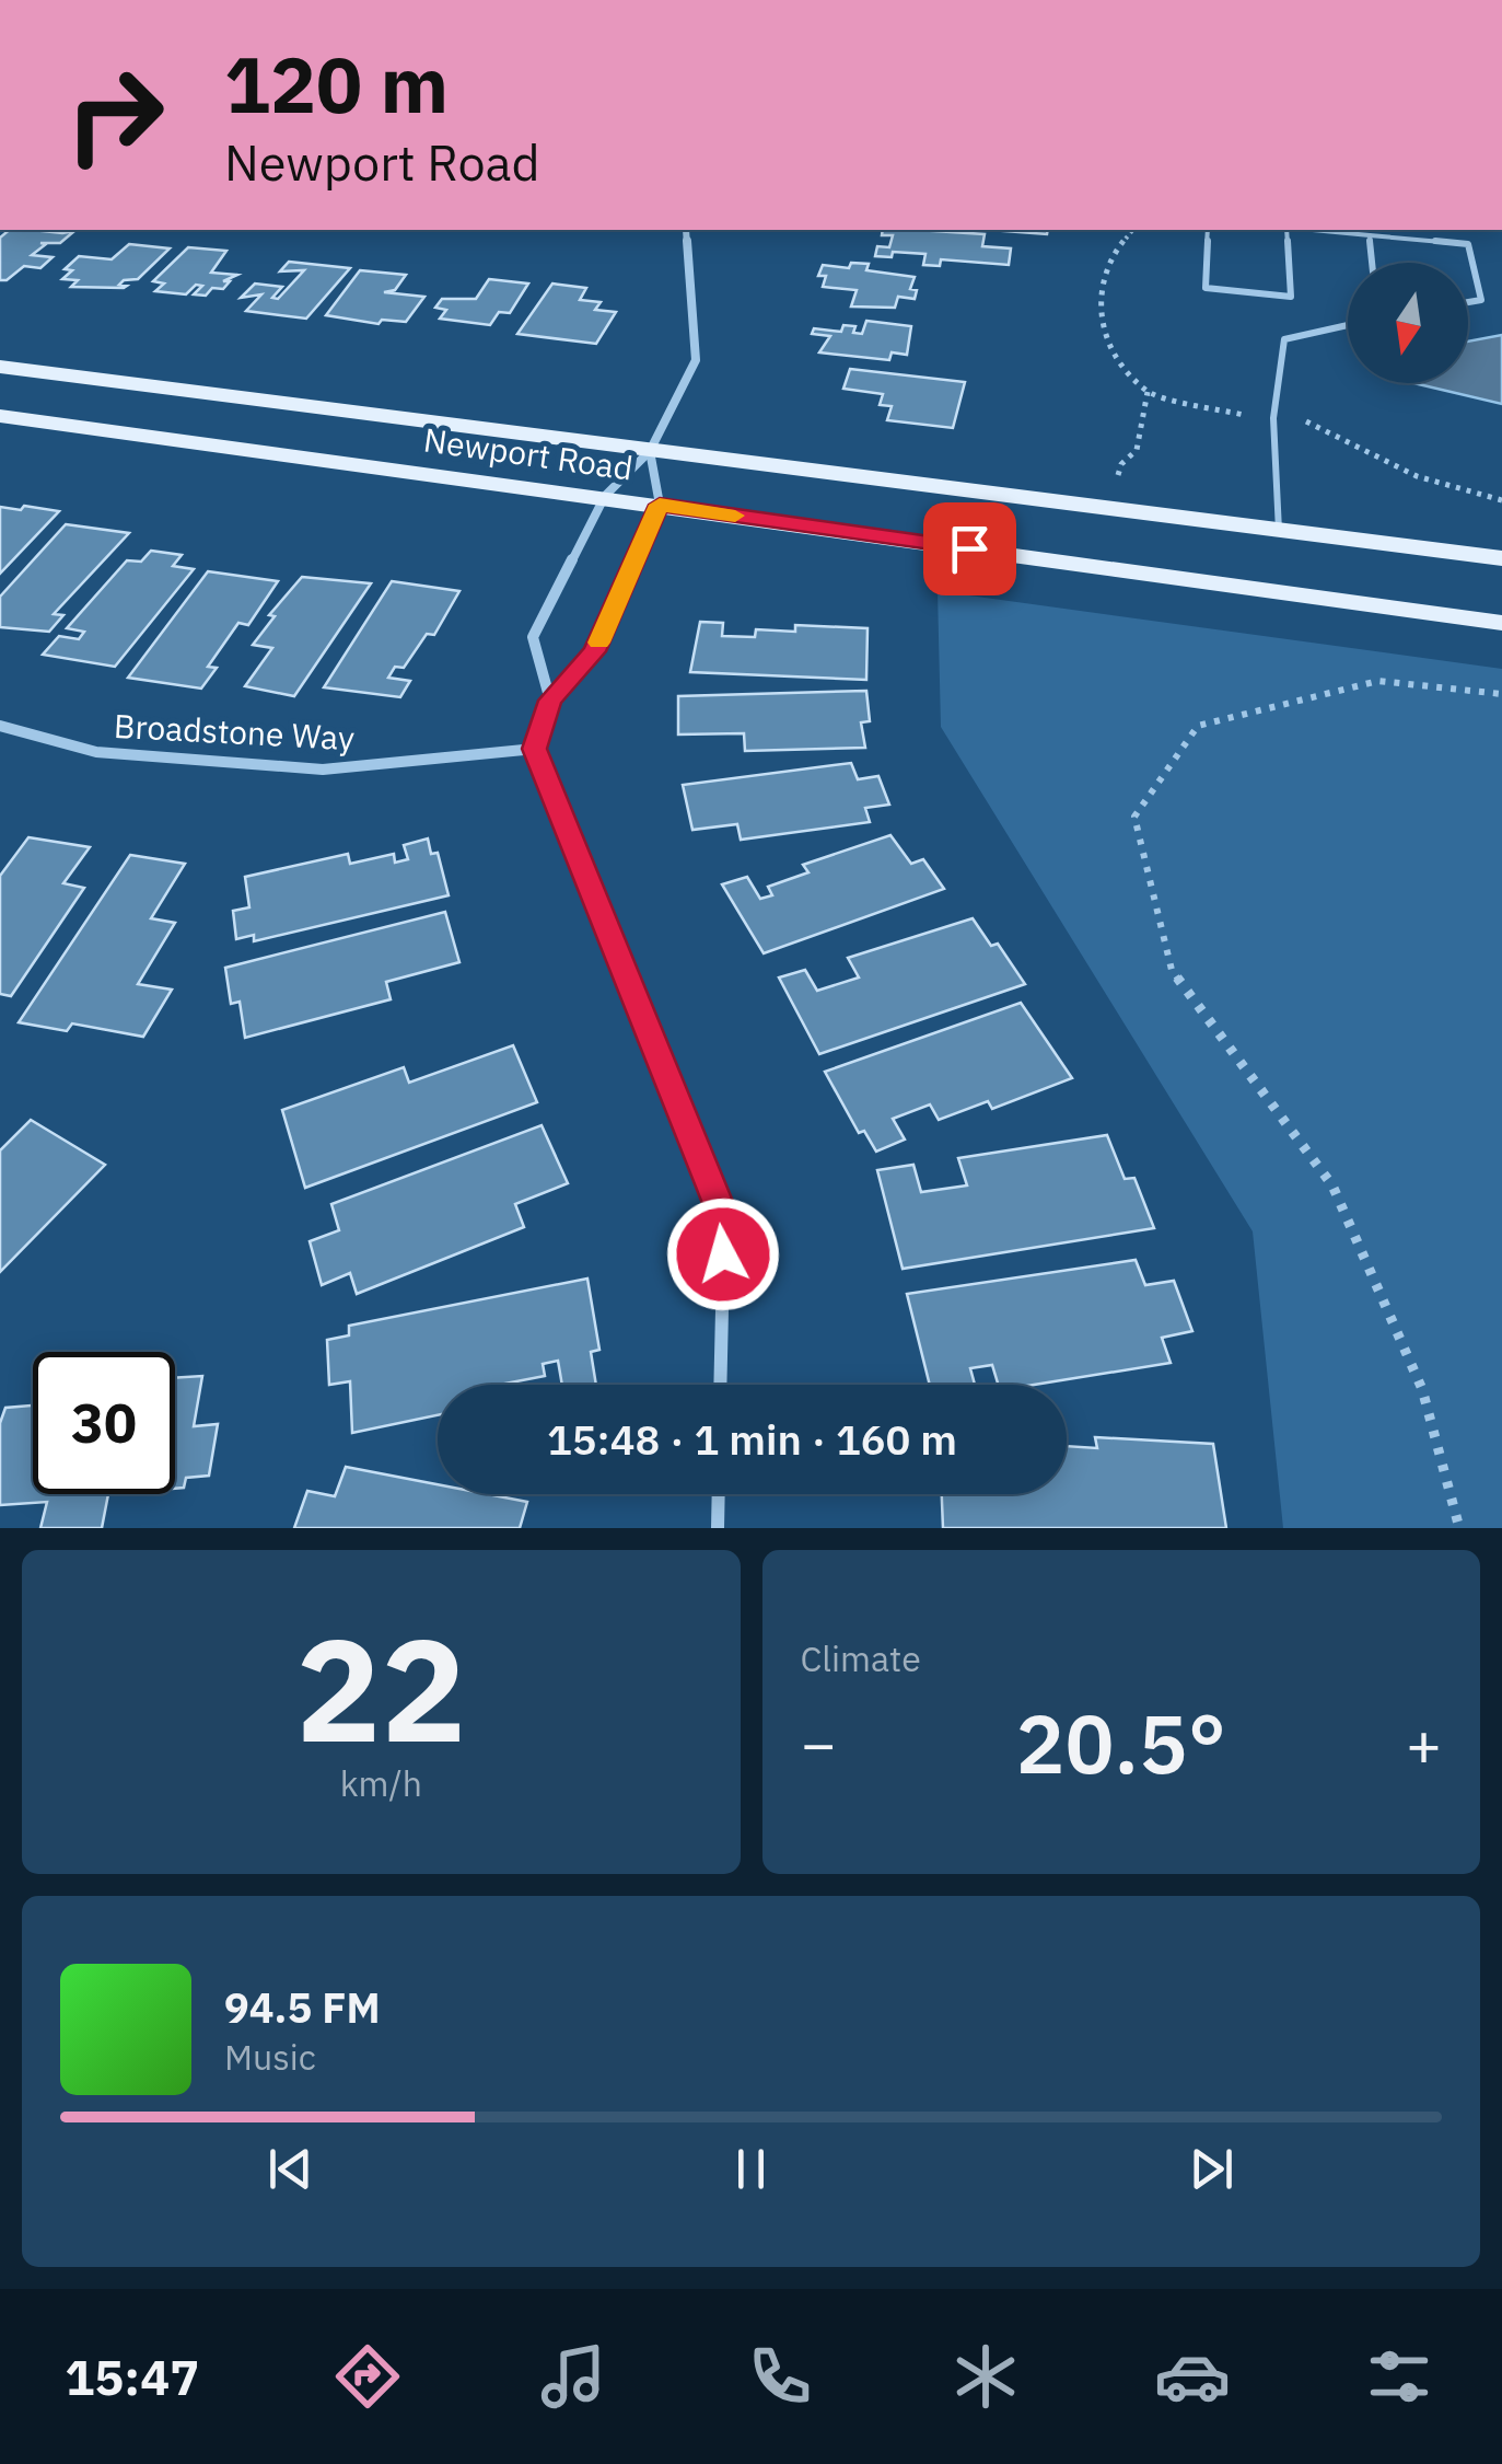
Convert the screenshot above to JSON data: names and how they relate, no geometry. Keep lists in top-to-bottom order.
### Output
{
  "streets": {
    "main road": ["Newport Road"],
    "street": ["Broadstone Way"]
  },
  "north": "bottom",
  "page": {
    "turn": ["120 m", "Newport Road"],
    "limit": "30",
    "trip": "15:48 · 1 min · 160 m",
    "tile": [
      ["22", "km/h"],
      "Climate"
    ],
    "heat": ["−", "20.5°", "+"],
    "song": ["94.5 FM", "Music"],
    "tabs": "15:47"
  }
}
